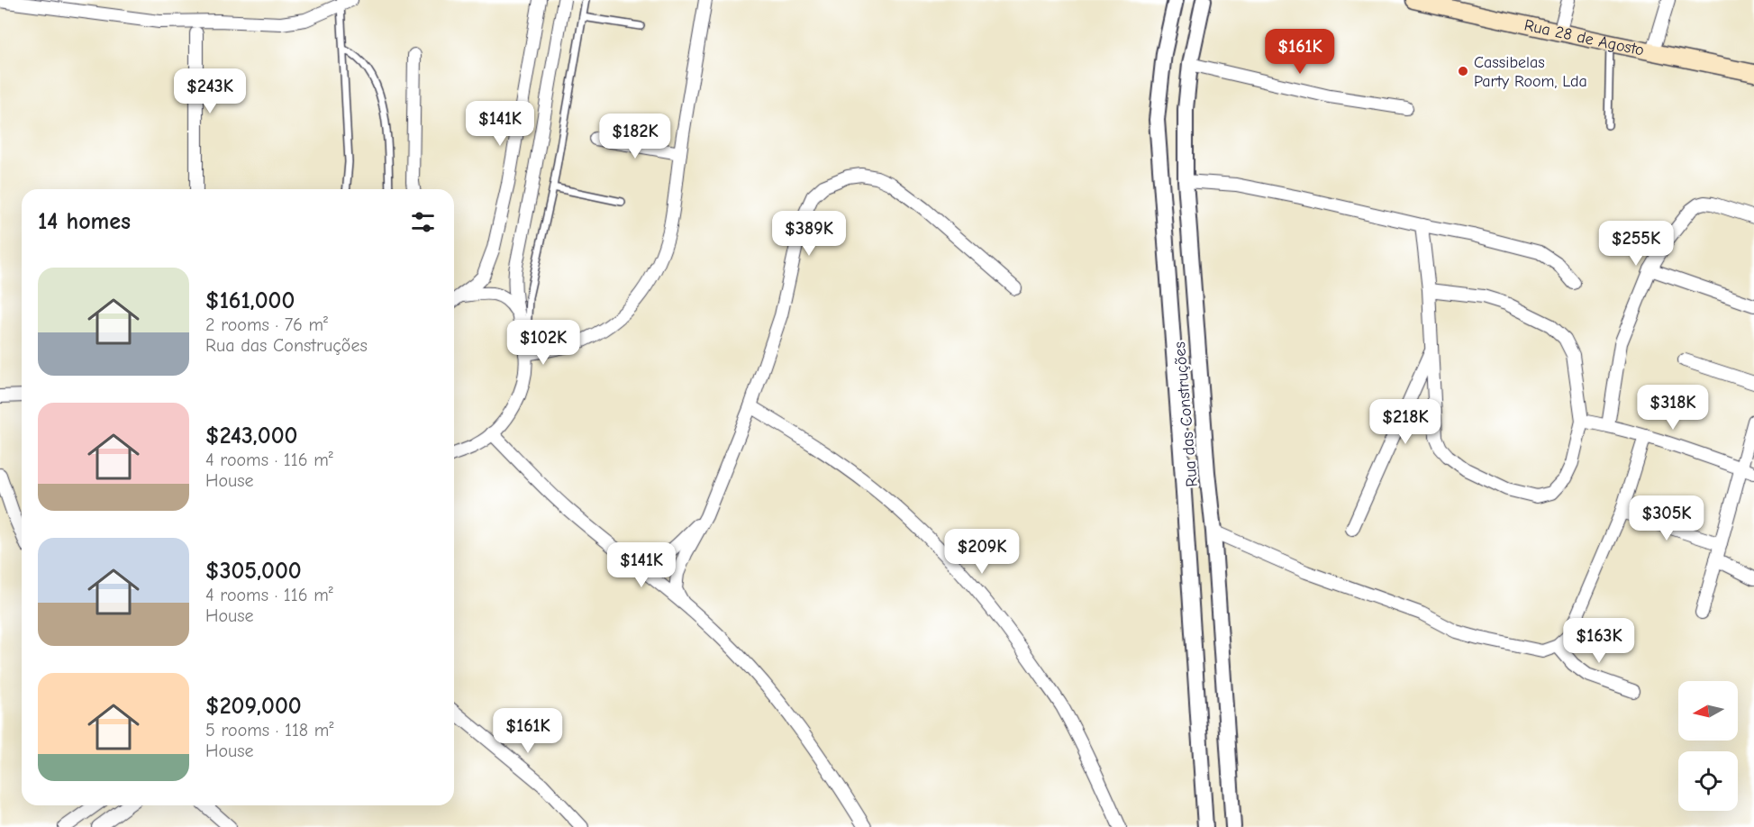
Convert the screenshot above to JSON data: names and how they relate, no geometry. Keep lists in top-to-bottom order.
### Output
{
  "streets": {
    "main road": ["Rua 28 de Agosto"],
    "street": ["Rua das Construções"]
  },
  "places": ["Cassibelas Party Room, Lda"],
  "north": "left",
  "page": {
    "price": [
      "$161K",
      "$243K",
      "$141K",
      "$182K",
      "$389K",
      "$255K",
      "$102K",
      "$318K",
      "$218K",
      "$305K",
      "$209K",
      "$141K",
      "$163K",
      "$161K"
    ],
    "heading": "14 homes",
    "list": [
      {
        "name": "$161,000",
        "note": "2 rooms · 76 m² · Rua das Construções"
      },
      {
        "name": "$243,000",
        "note": "4 rooms · 116 m² · House"
      },
      {
        "name": "$305,000",
        "note": "4 rooms · 116 m² · House"
      },
      {
        "name": "$209,000",
        "note": "5 rooms · 118 m² · House"
      }
    ]
  }
}
